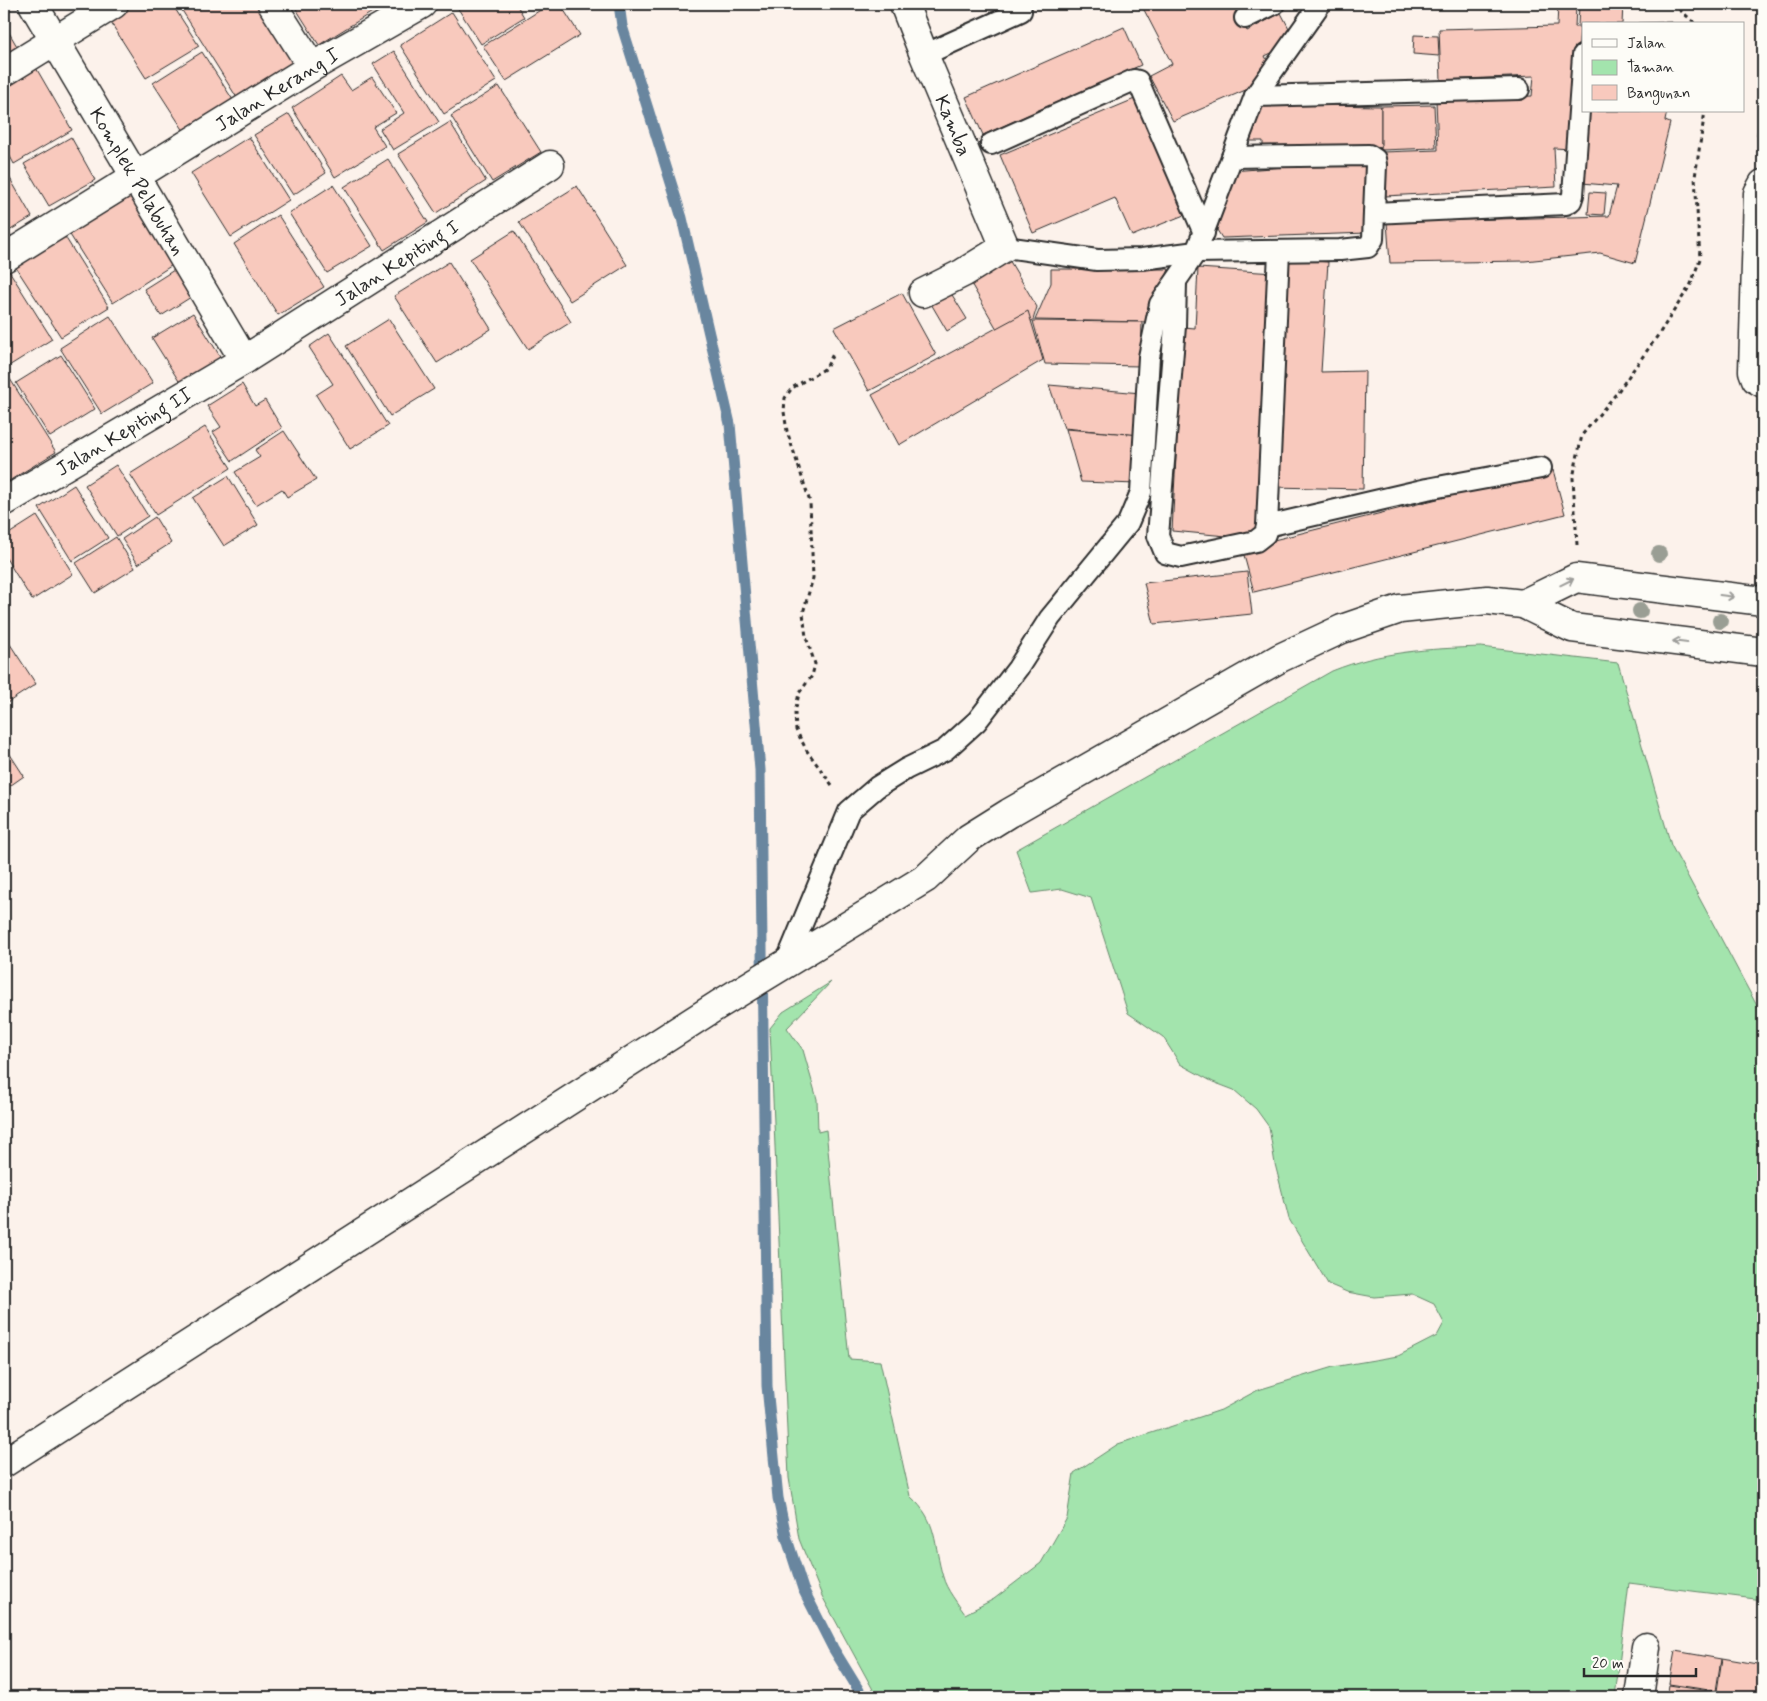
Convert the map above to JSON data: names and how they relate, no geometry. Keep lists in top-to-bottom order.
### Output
{
  "streets": {
    "street": [
      "Jalan Kerang I",
      "Kamba",
      "Komplek Pelabuhan",
      "Jalan Kepiting I",
      "Jalan Kepiting II"
    ]
  },
  "crossings": [
    ["Jalan Kerang I", "Komplek Pelabuhan"],
    ["Komplek Pelabuhan", "Jalan Kepiting I"],
    ["Komplek Pelabuhan", "Jalan Kepiting II"],
    ["Jalan Kepiting I", "Jalan Kepiting II"]
  ],
  "legend": ["Jalan", "Taman", "Bangunan"],
  "scale_bar": "20 m"
}
